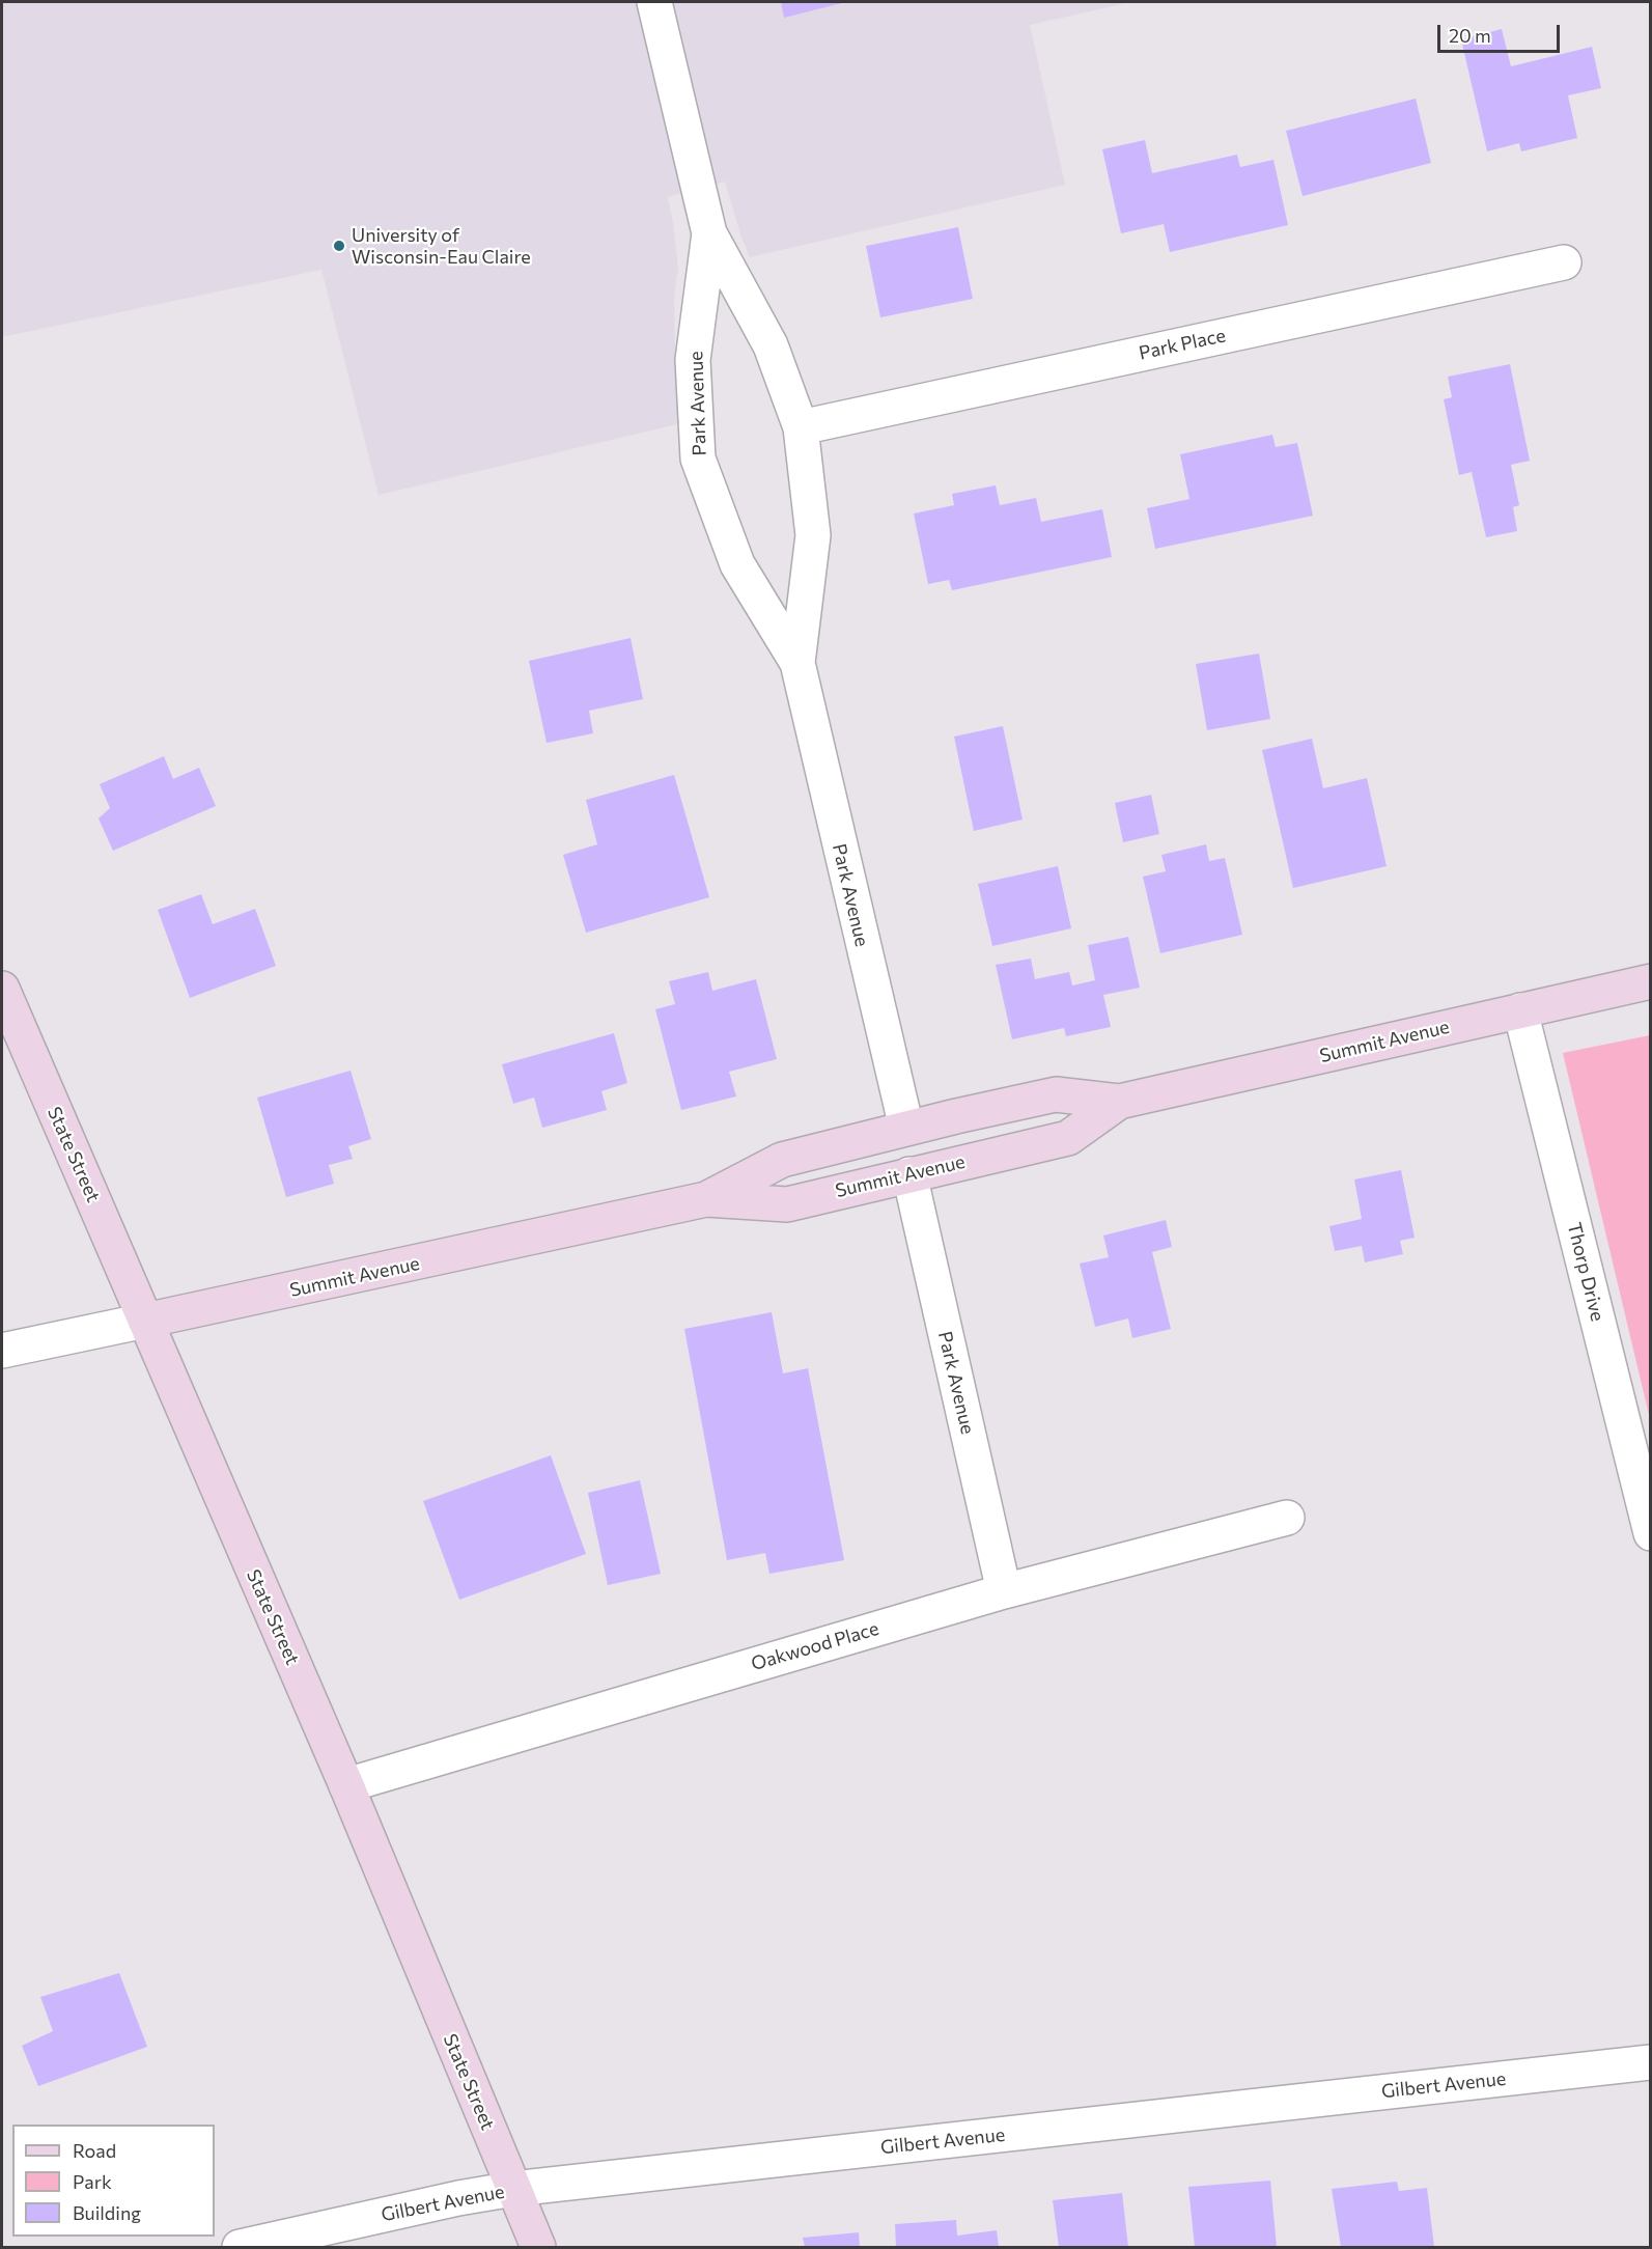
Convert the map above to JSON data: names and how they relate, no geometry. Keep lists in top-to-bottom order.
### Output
{
  "streets": {
    "main road": ["Summit Avenue", "State Street"],
    "street": [
      "Park Place",
      "Park Avenue",
      "Thorp Drive",
      "Oakwood Place",
      "Gilbert Avenue"
    ]
  },
  "crossings": [
    ["Park Place", "Park Avenue"],
    ["Park Avenue", "Summit Avenue"],
    ["Park Avenue", "Oakwood Place"],
    ["Summit Avenue", "State Street"],
    ["Summit Avenue", "Thorp Drive"],
    ["State Street", "Oakwood Place"],
    ["State Street", "Gilbert Avenue"]
  ],
  "places": ["University of Wisconsin-Eau Claire"],
  "legend": ["Road", "Park", "Building"],
  "scale_bar": "20 m"
}
